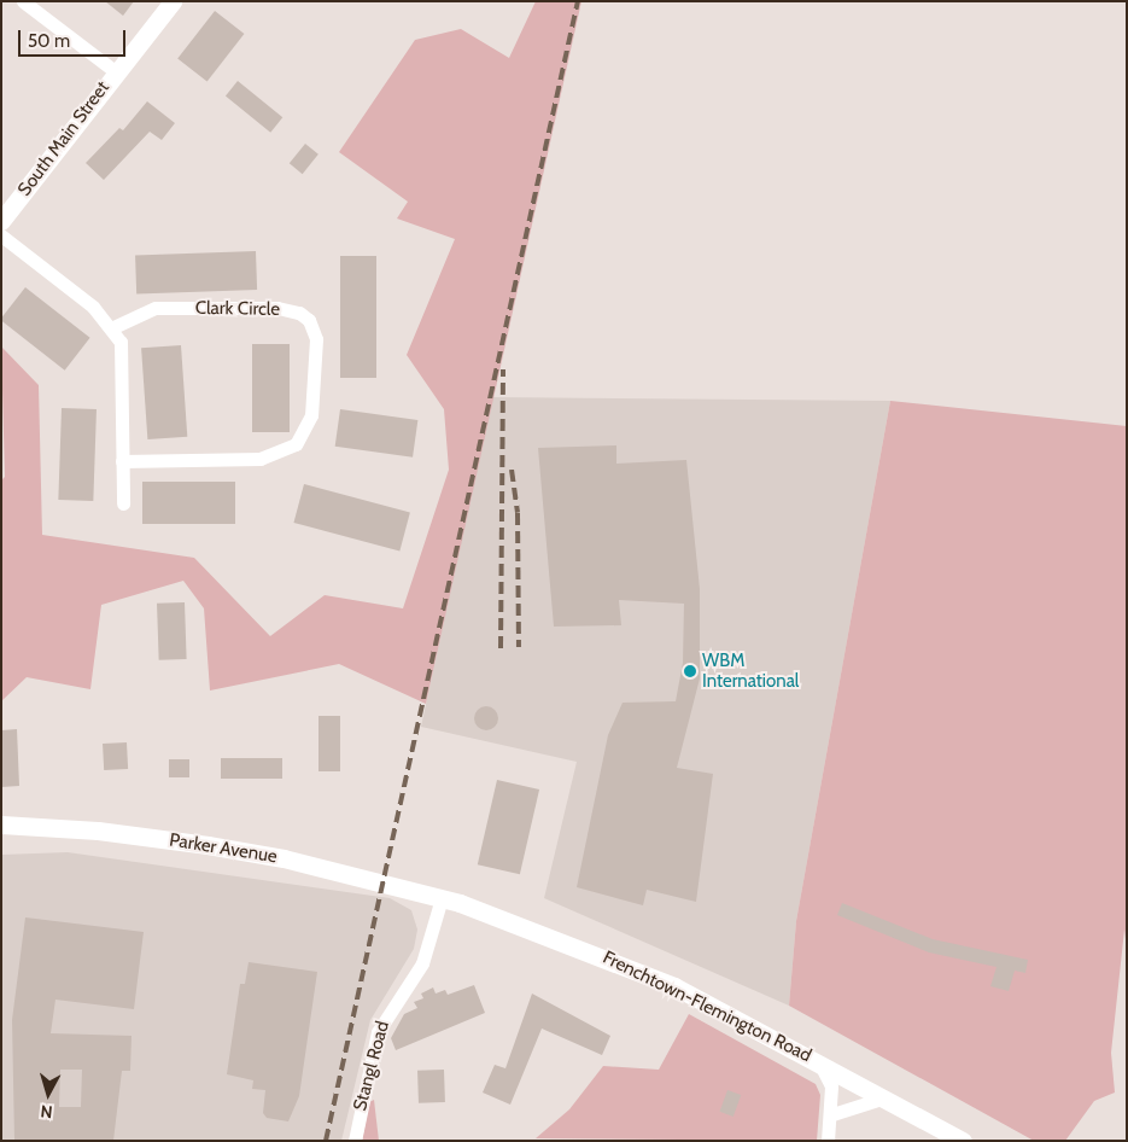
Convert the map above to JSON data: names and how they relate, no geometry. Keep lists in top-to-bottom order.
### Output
{
  "streets": {
    "main road": ["South Main Street", "Parker Avenue", "Frenchtown-Flemington Road"],
    "street": ["Clark Circle", "Stangl Road"]
  },
  "crossings": [
    ["Parker Avenue", "Frenchtown-Flemington Road"],
    ["Parker Avenue", "Stangl Road"],
    ["Frenchtown-Flemington Road", "Stangl Road"]
  ],
  "places": ["WBM International"],
  "scale_bar": "50 m",
  "north": "bottom"
}
